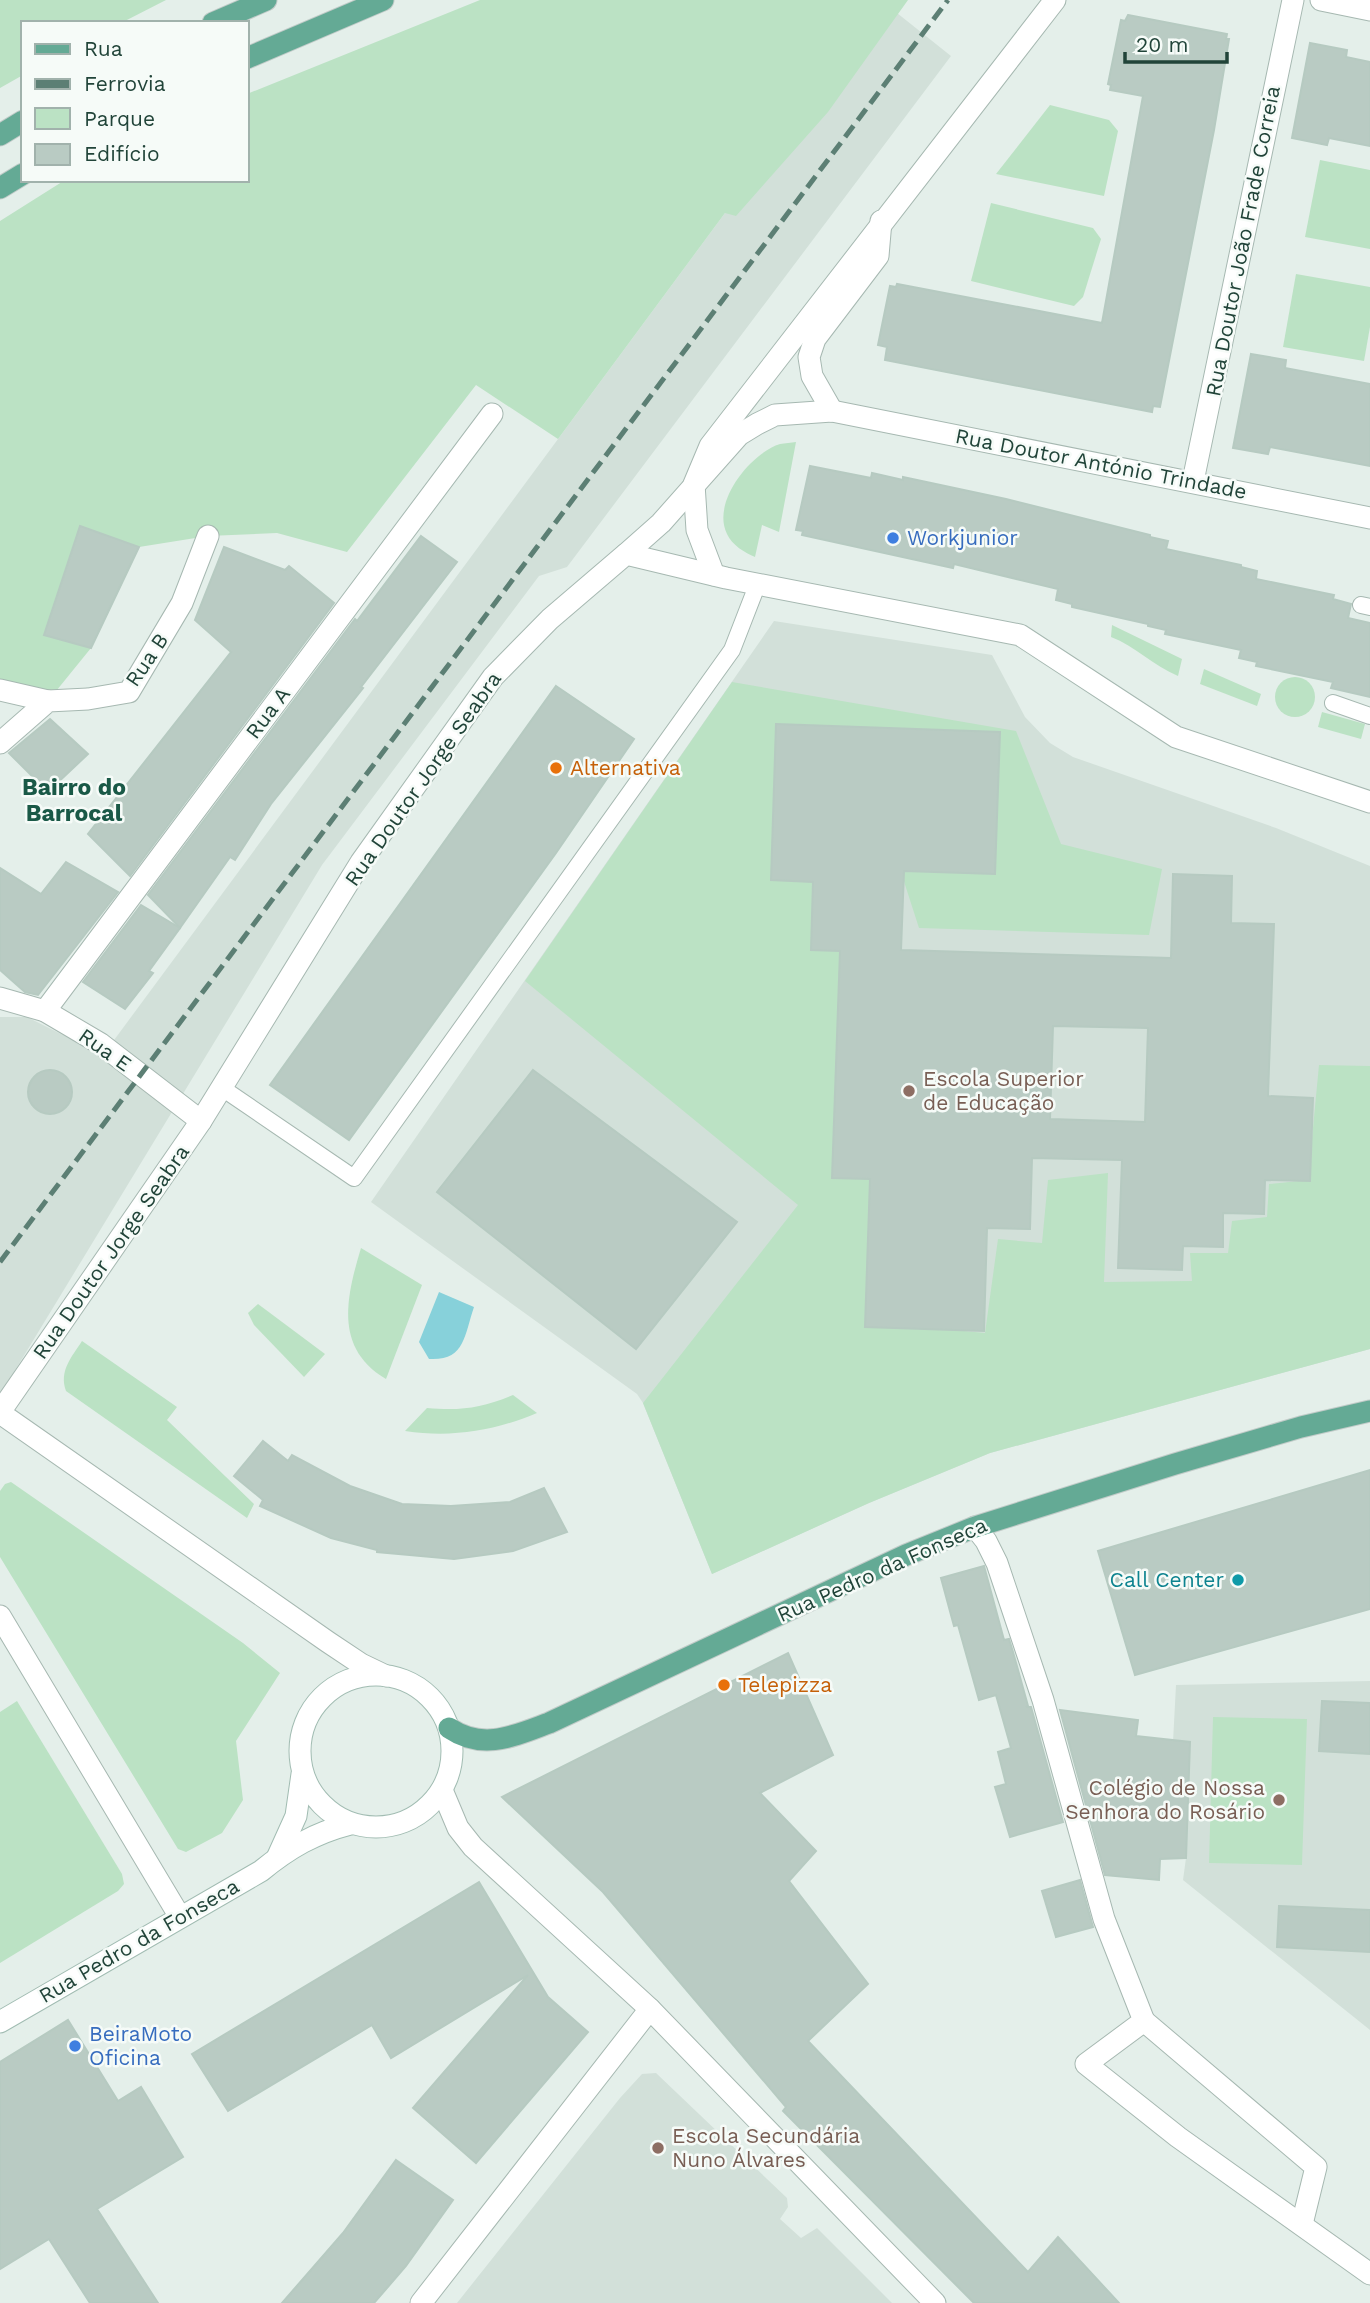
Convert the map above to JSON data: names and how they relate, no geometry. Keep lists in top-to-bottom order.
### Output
{
  "streets": {
    "main road": ["Rua Pedro da Fonseca"],
    "street": [
      "Rua Doutor João Frade Correia",
      "Rua Doutor António Trindade",
      "Rua B",
      "Rua A",
      "Rua Doutor Jorge Seabra",
      "Rua E"
    ]
  },
  "crossings": [
    ["Rua Doutor João Frade Correia", "Rua Doutor António Trindade"],
    ["Rua Doutor António Trindade", "Rua Doutor Jorge Seabra"],
    ["Rua A", "Rua E"],
    ["Rua Doutor Jorge Seabra", "Rua E"],
    ["Rua Doutor Jorge Seabra", "Rua Pedro da Fonseca"]
  ],
  "districts": ["Bairro do Barrocal"],
  "places": [
    "Workjunior",
    "Alternativa",
    "Escola Superior de Educação",
    "Call Center",
    "Telepizza",
    "Colégio de Nossa Senhora do Rosário",
    "BeiraMoto Oficina",
    "Escola Secundária Nuno Álvares"
  ],
  "legend": [
    "Rua",
    "Ferrovia",
    "Parque",
    "Edifício"
  ],
  "scale_bar": "20 m"
}
